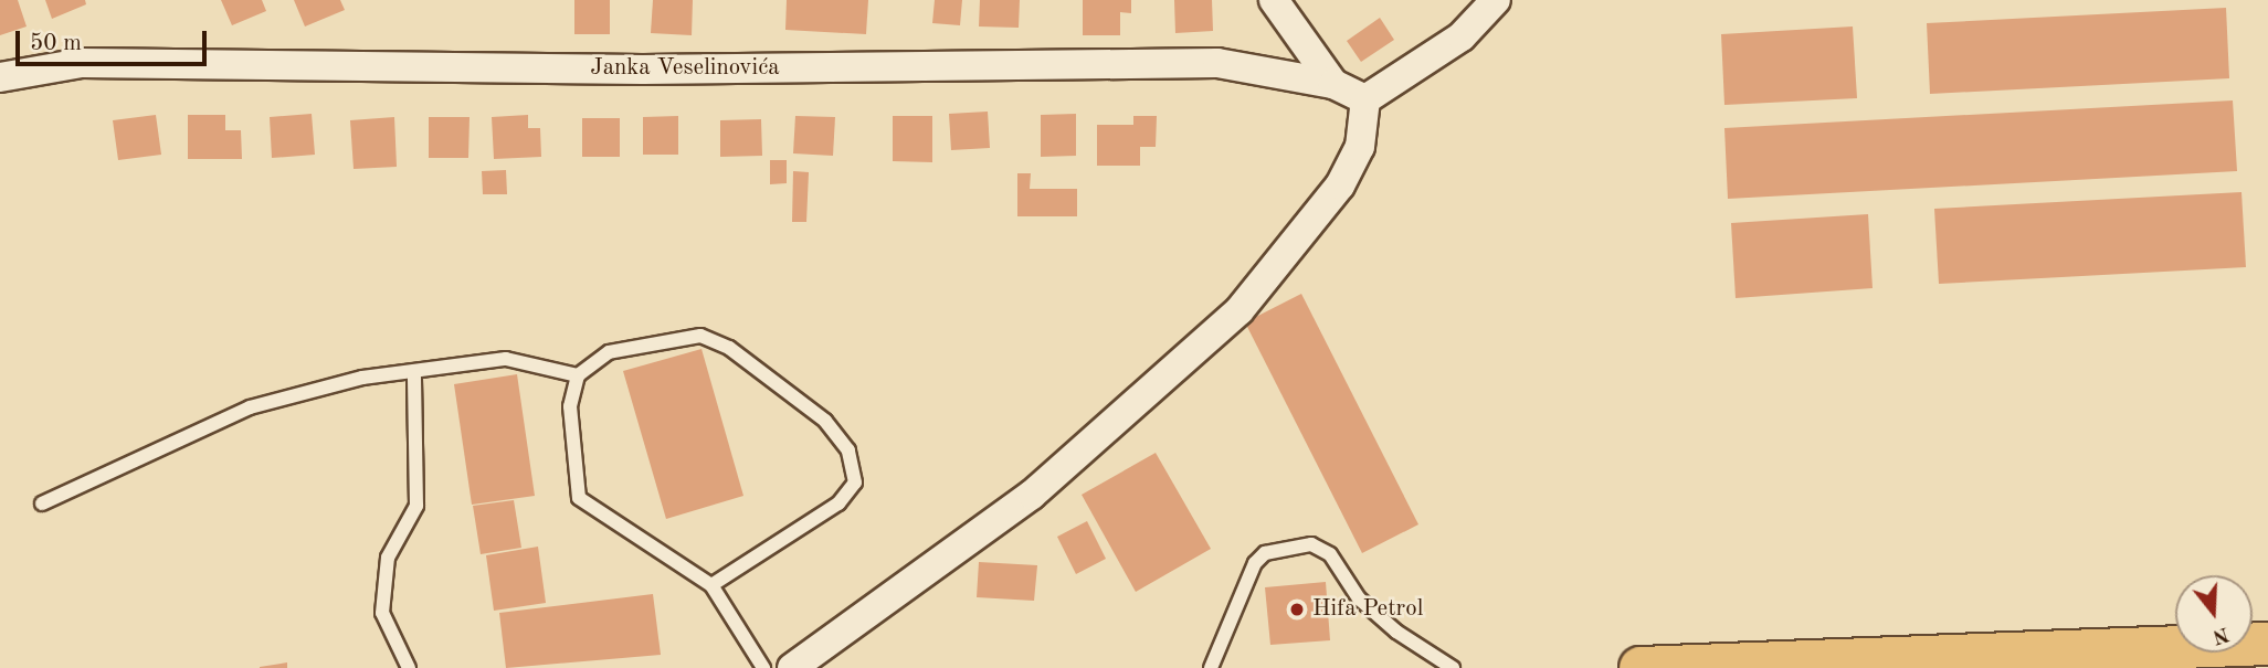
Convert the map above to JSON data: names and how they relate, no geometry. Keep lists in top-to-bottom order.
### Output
{
  "streets": {
    "street": ["Janka Veselinovića"]
  },
  "places": ["Hifa Petrol"],
  "scale_bar": "50 m",
  "north": "bottom"
}
